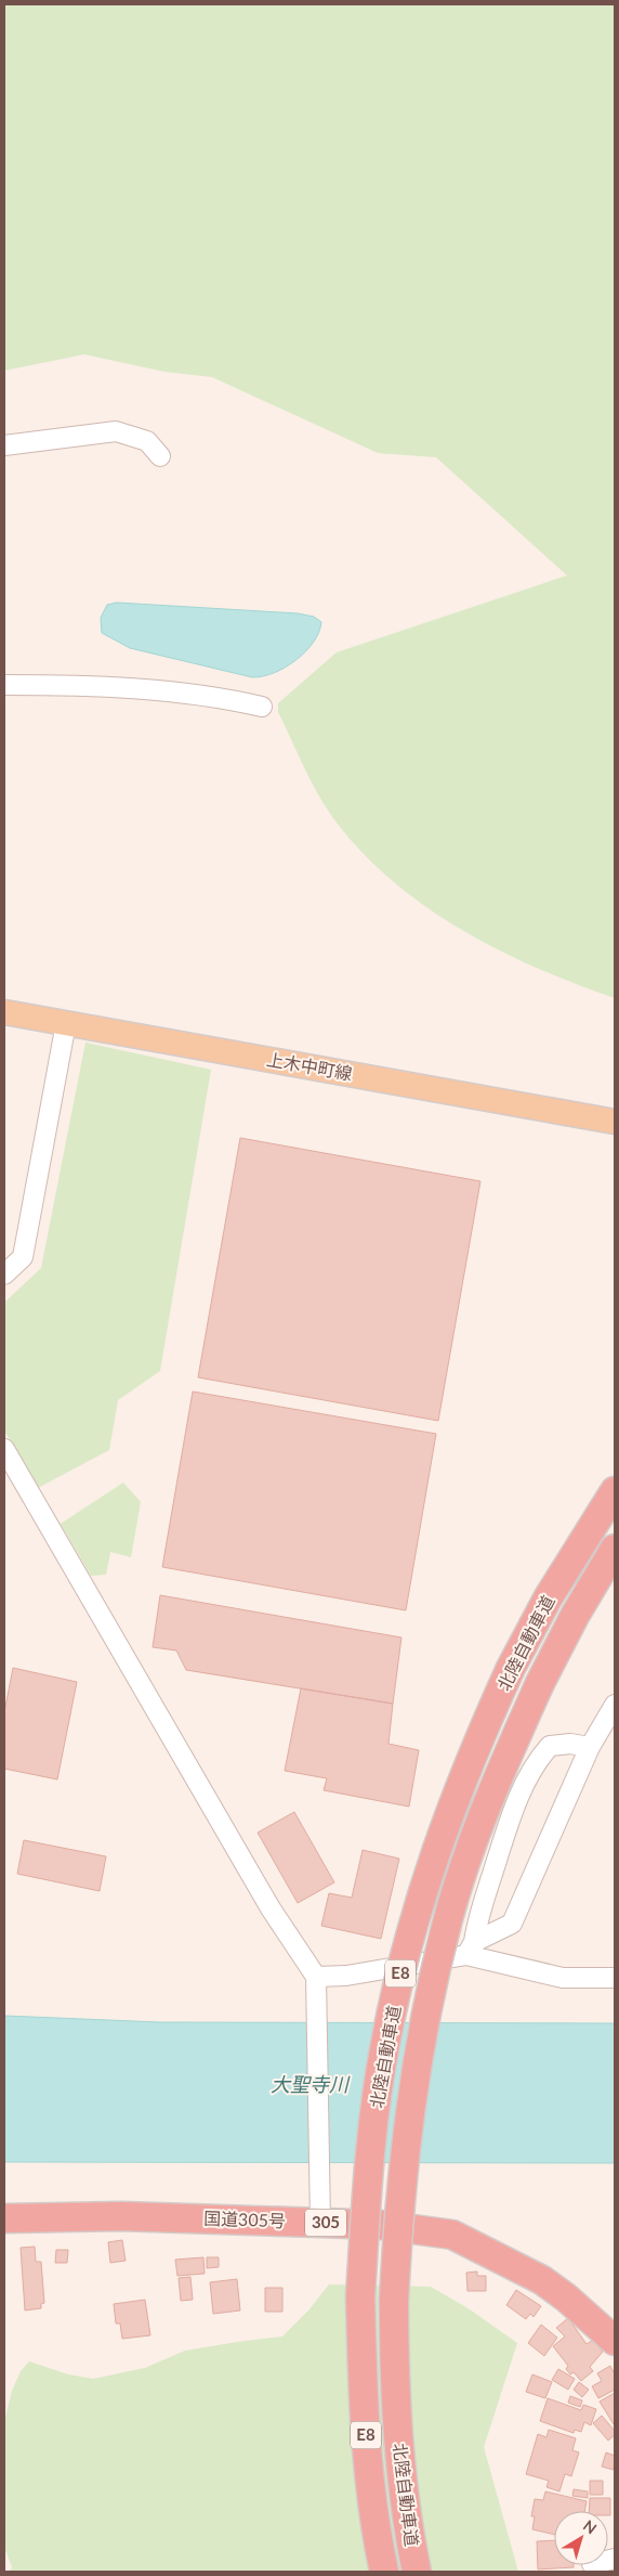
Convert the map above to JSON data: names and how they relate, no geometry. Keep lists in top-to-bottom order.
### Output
{
  "streets": {
    "highway": [
      "北陸自動車道",
      "E8",
      "国道305号",
      "305"
    ],
    "main road": ["上木中町線"]
  },
  "water": ["大聖寺川"],
  "north": "top right"
}
